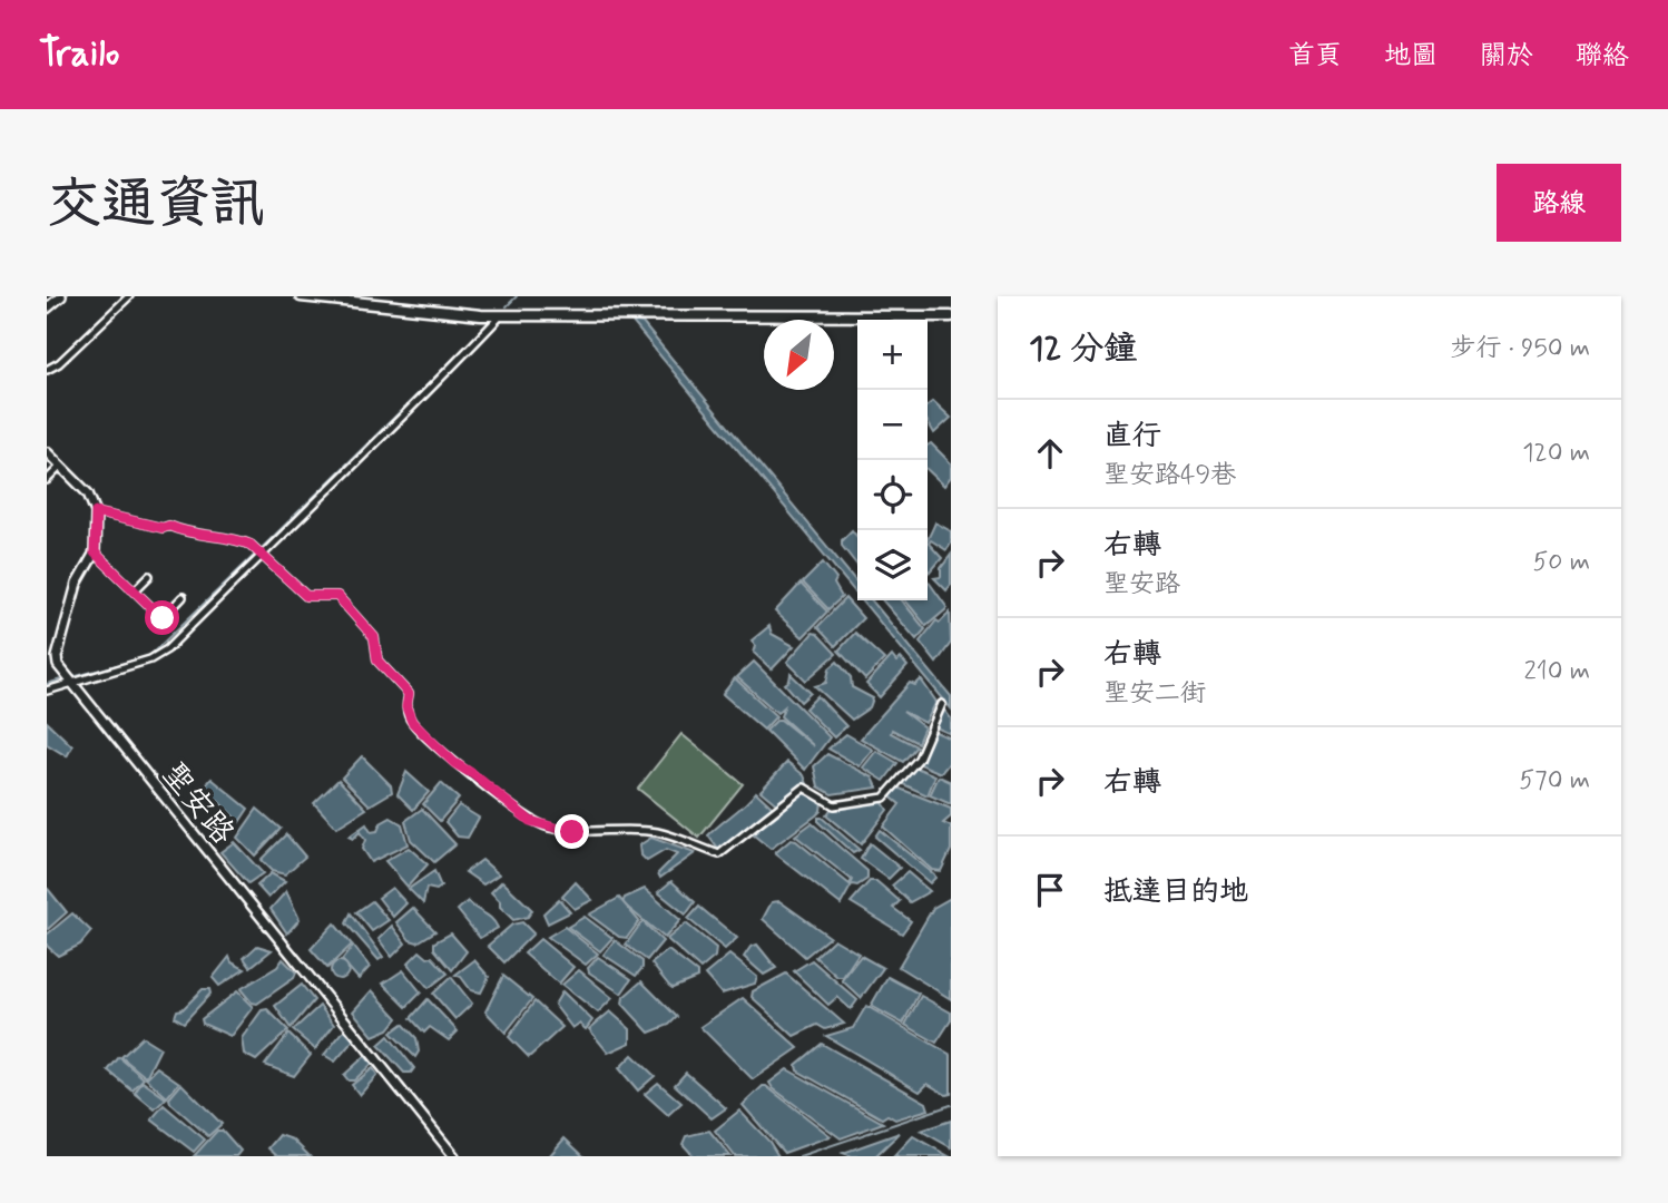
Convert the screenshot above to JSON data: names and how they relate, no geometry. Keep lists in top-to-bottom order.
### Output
{
  "streets": {
    "street": ["聖安路"]
  },
  "north": "bottom left",
  "page": {
    "header": "Trailo",
    "nav": [
      "首頁",
      "地圖",
      "關於",
      "聯絡"
    ],
    "title": "交通資訊",
    "buttons": "路線",
    "heading": ["12 分鐘", "步行 · 950 m"],
    "map_buttons": ["+", "−"],
    "list": [
      ["直行", "聖安路49巷", "120 m"],
      ["右轉", "聖安路", "50 m"],
      ["右轉", "聖安二街", "210 m"],
      ["右轉", "570 m"],
      "抵達目的地"
    ]
  }
}
